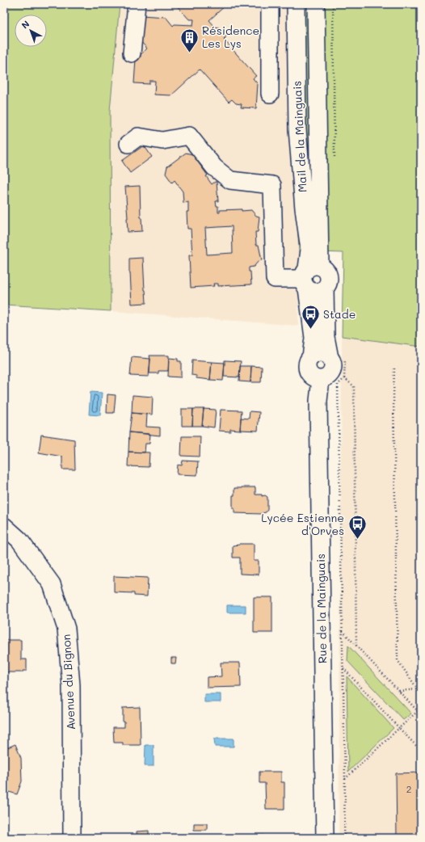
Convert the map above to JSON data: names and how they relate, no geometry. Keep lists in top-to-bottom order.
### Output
{
  "streets": {
    "street": ["Mail de la Mainguais", "Rue de la Mainguais", "Avenue du Bignon"]
  },
  "crossings": [
    ["Mail de la Mainguais", "Rue de la Mainguais"]
  ],
  "places": {
    "building": ["Résidence Les Lys"],
    "bus stop": ["Stade", "Lycée Estienne d'Orves"]
  },
  "house_numbers": ["2"],
  "north": "top left"
}
